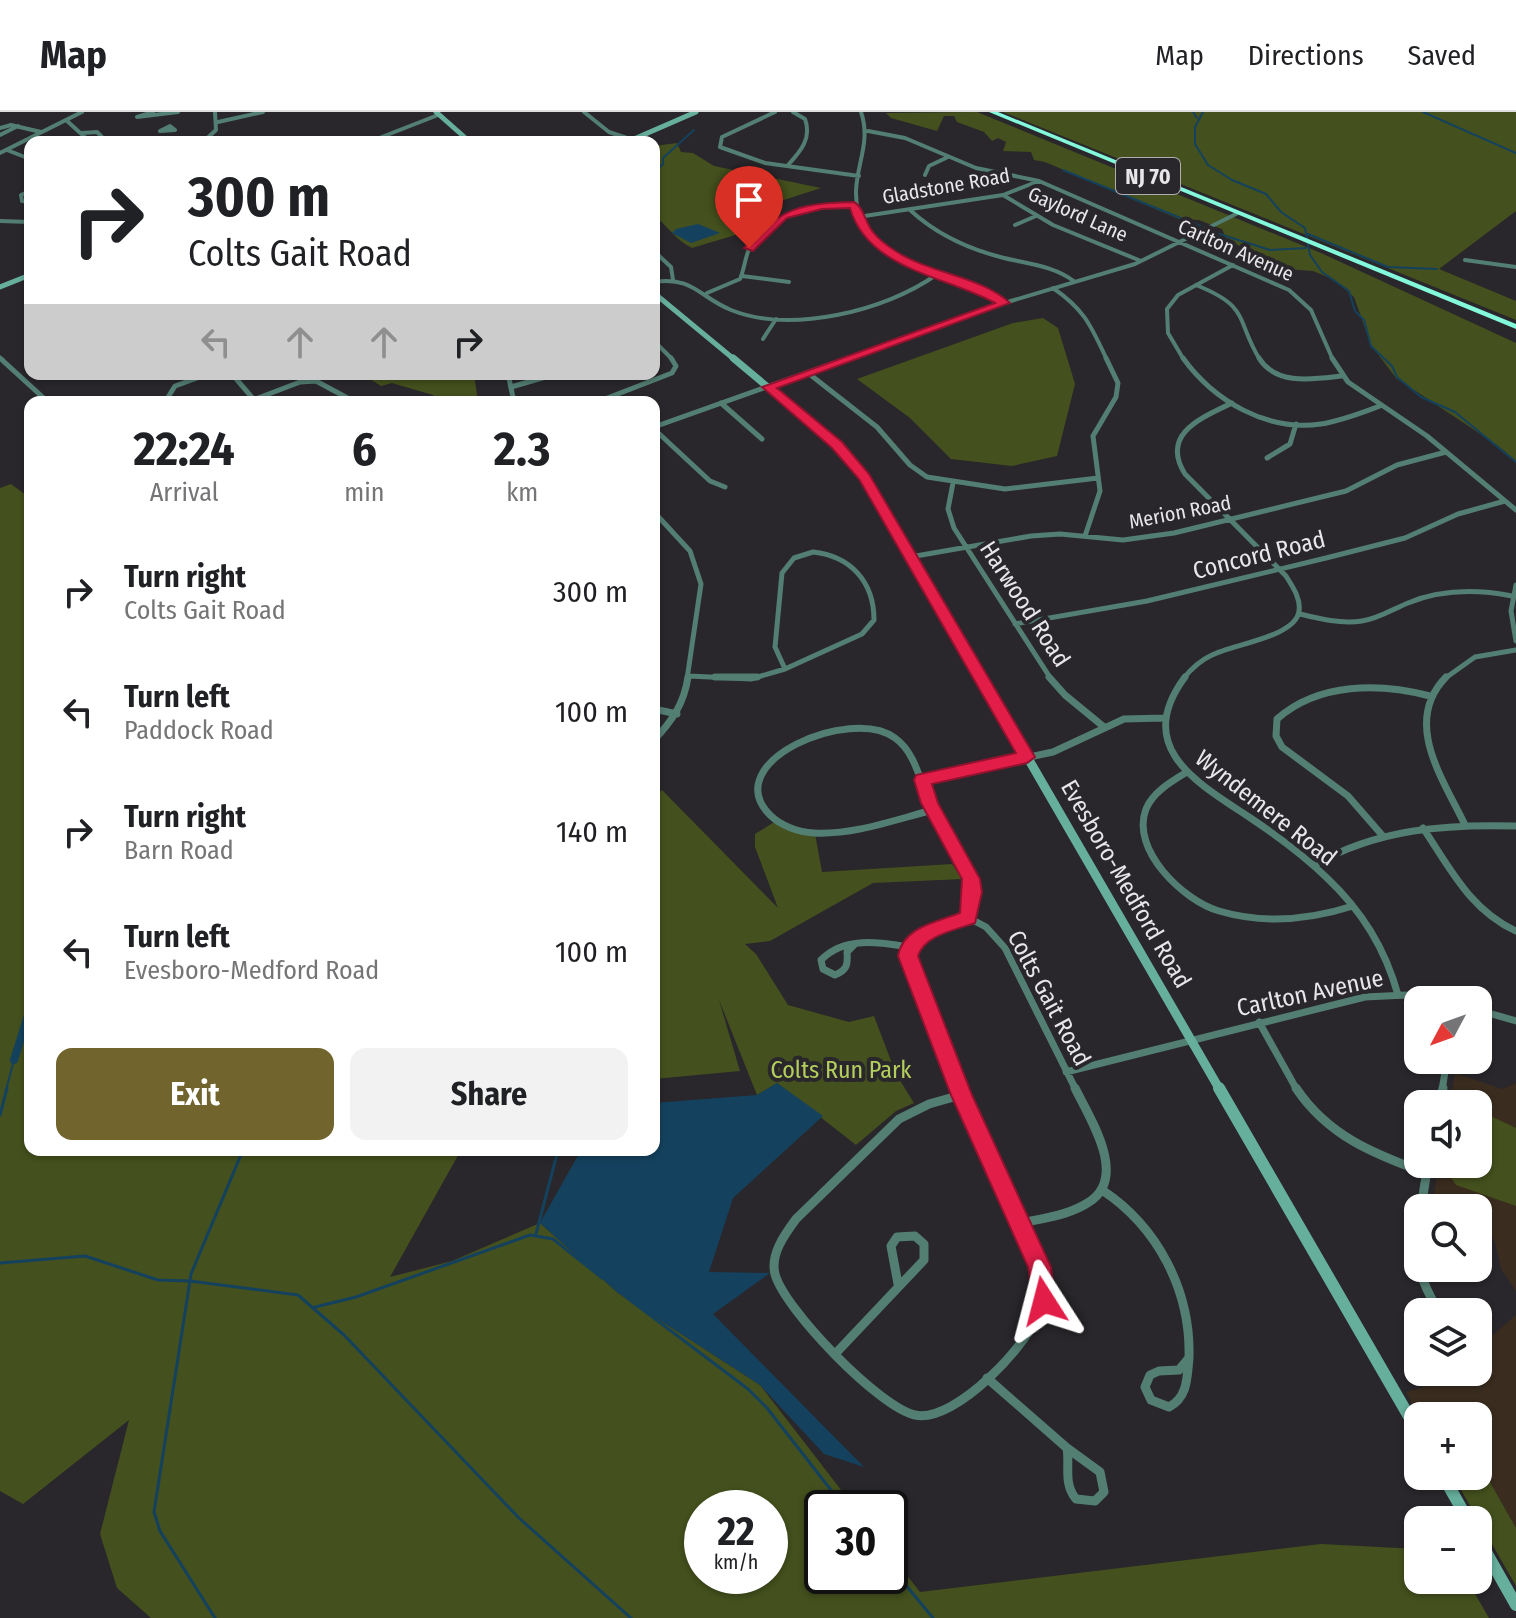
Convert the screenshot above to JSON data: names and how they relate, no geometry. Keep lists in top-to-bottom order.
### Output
{
  "streets": {
    "highway": ["NJ 70"],
    "street": [
      "Gladstone Road",
      "Gaylord Lane",
      "Carlton Avenue",
      "Merion Road",
      "Concord Road",
      "Harwood Road",
      "Wyndemere Road",
      "Evesboro-Medford Road",
      "Colts Gait Road"
    ]
  },
  "crossings": [
    ["Gladstone Road", "Gaylord Lane"],
    ["Gladstone Road", "Carlton Avenue"],
    ["Carlton Avenue", "Merion Road"],
    ["Carlton Avenue", "Concord Road"],
    ["Carlton Avenue", "Wyndemere Road"],
    ["Carlton Avenue", "Evesboro-Medford Road"],
    ["Carlton Avenue", "Colts Gait Road"],
    ["Merion Road", "Harwood Road"],
    ["Merion Road", "Evesboro-Medford Road"],
    ["Concord Road", "Harwood Road"]
  ],
  "parks": ["Colts Run Park"],
  "north": "bottom left",
  "page": {
    "header": "Map",
    "nav": ["Map", "Directions", "Saved"],
    "turn": ["300 m", "Colts Gait Road"],
    "eta": [
      "22:24",
      "Arrival",
      "6",
      "min",
      "2.3",
      "km"
    ],
    "list": [
      {
        "name": "Turn right",
        "note": "Colts Gait Road",
        "value": "300 m"
      },
      {
        "name": "Turn left",
        "note": "Paddock Road",
        "value": "100 m"
      },
      {
        "name": "Turn right",
        "note": "Barn Road",
        "value": "140 m"
      },
      {
        "name": "Turn left",
        "note": "Evesboro-Medford Road",
        "value": "100 m"
      }
    ],
    "map_buttons": ["+", "−"],
    "buttons": ["Exit", "Share"],
    "speed": "22 km/h",
    "limit": "30"
  }
}
